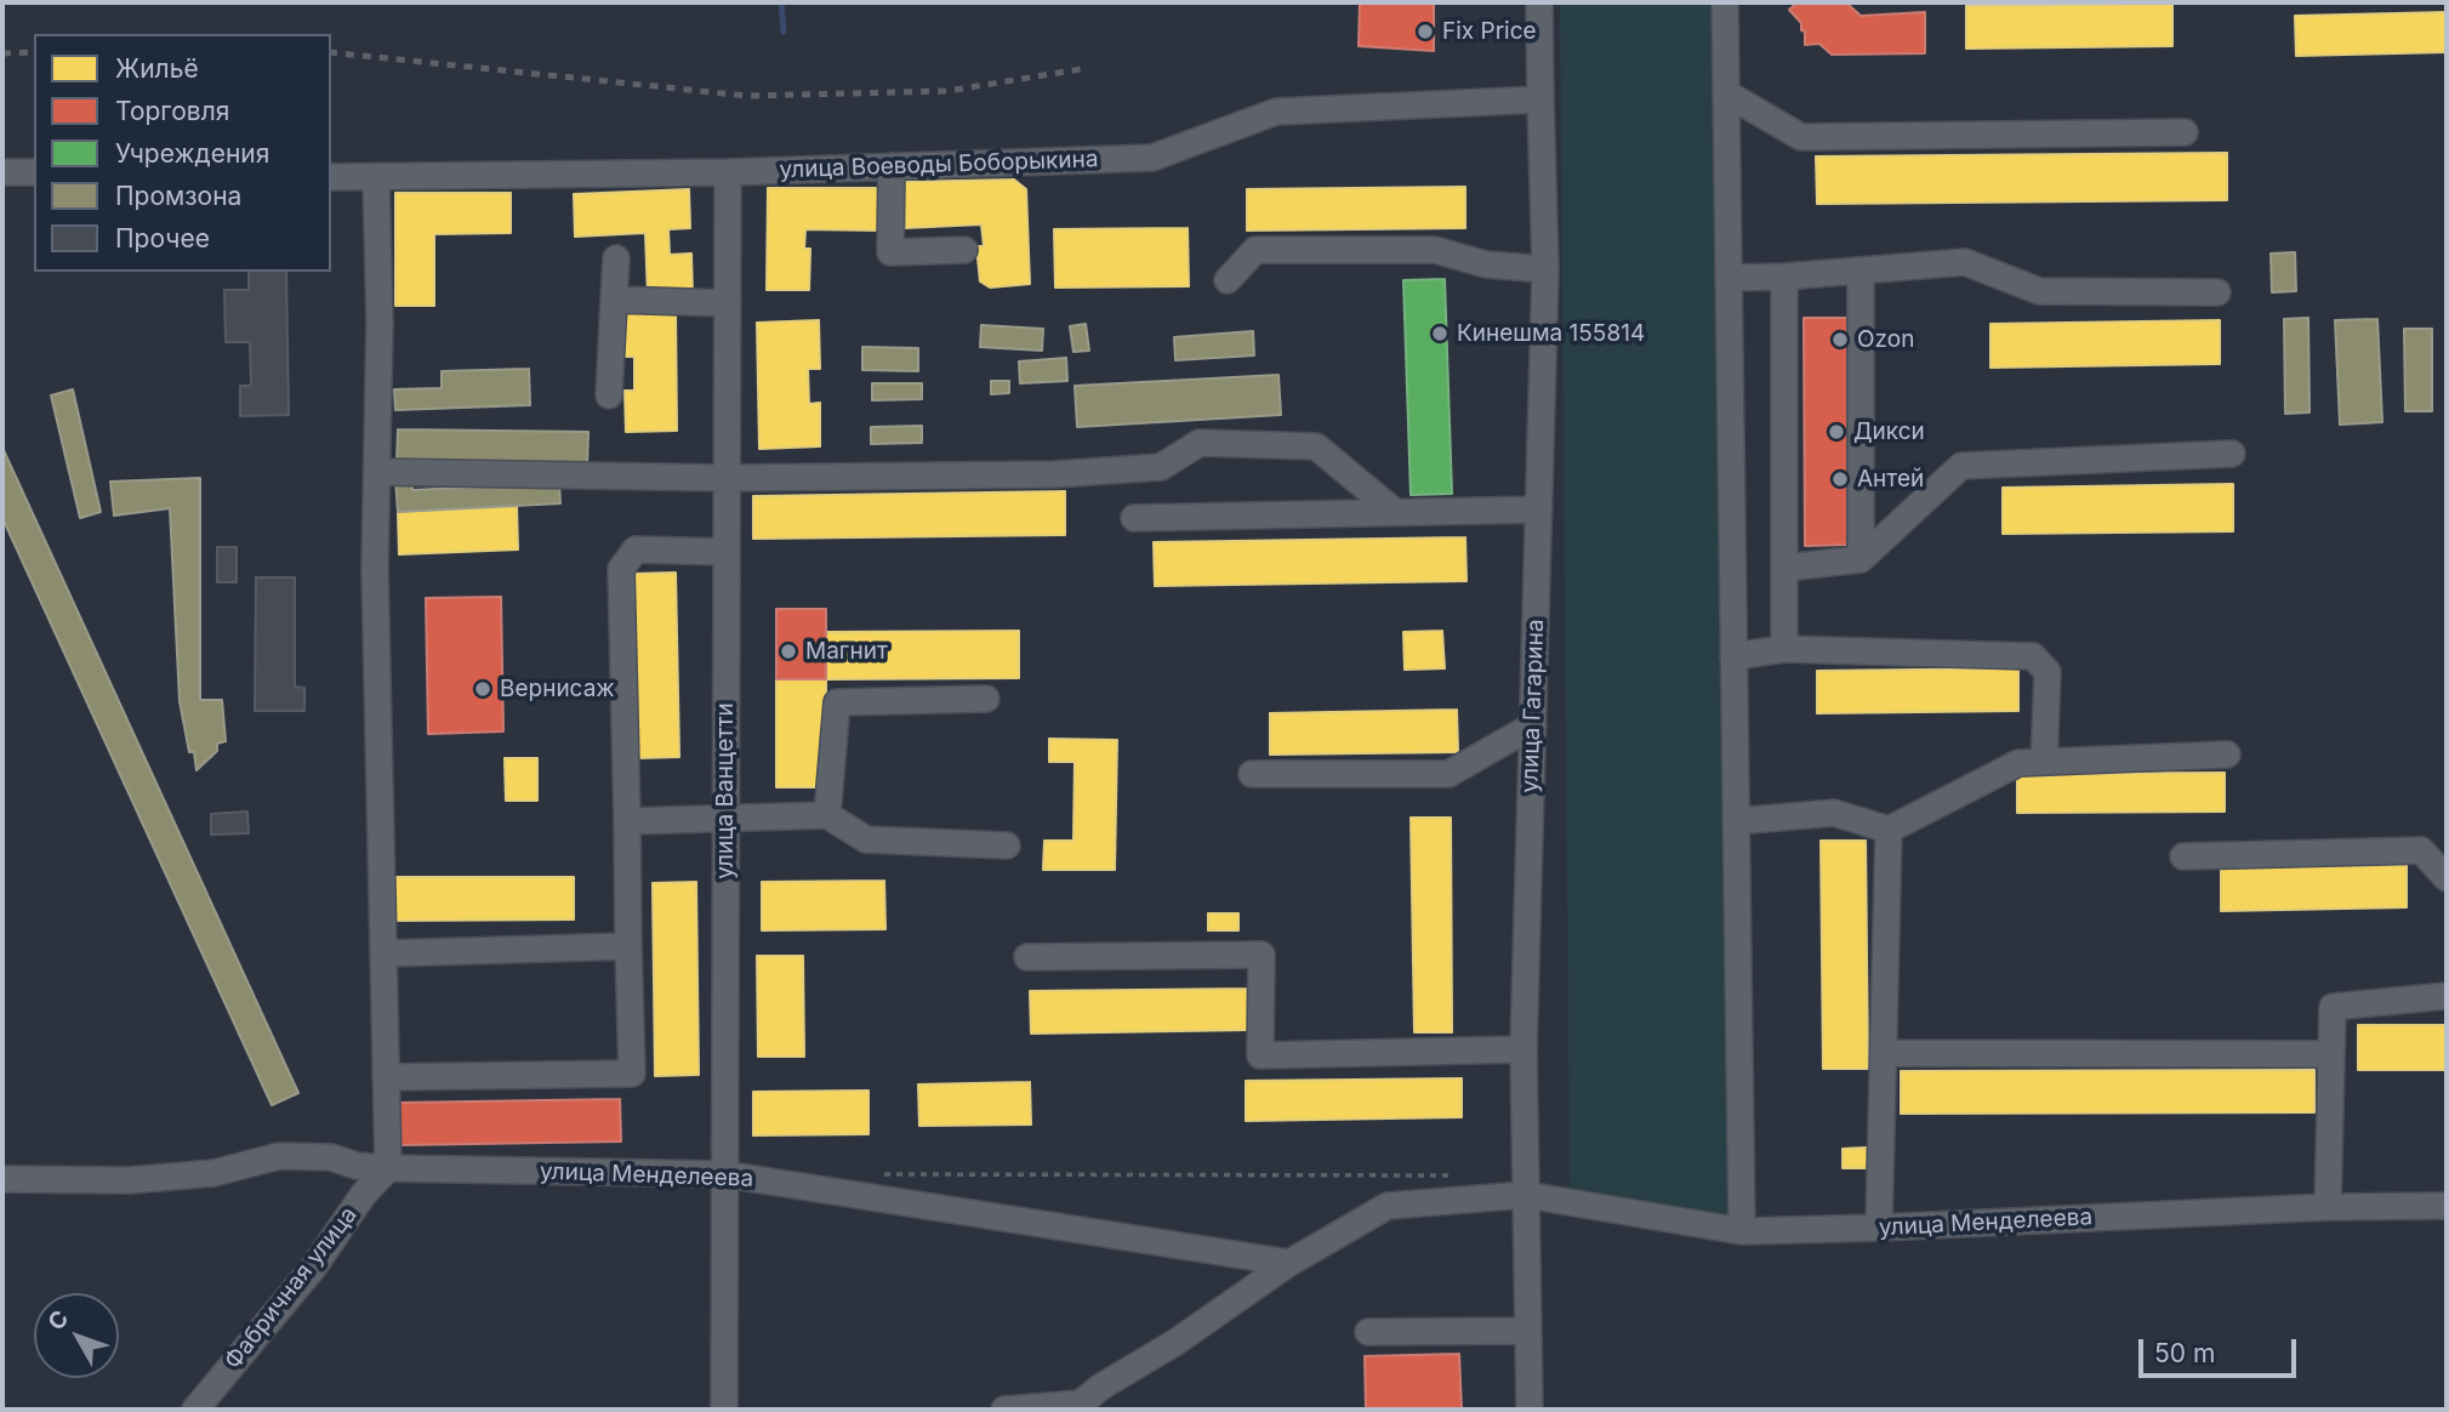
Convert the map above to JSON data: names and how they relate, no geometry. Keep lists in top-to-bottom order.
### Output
{
  "streets": {
    "street": [
      "улица Воеводы Боборыкина",
      "улица Гагарина",
      "улица Ванцетти",
      "улица Менделеева",
      "Фабричная улица"
    ]
  },
  "crossings": [
    ["улица Воеводы Боборыкина", "улица Гагарина"],
    ["улица Воеводы Боборыкина", "улица Ванцетти"],
    ["улица Гагарина", "улица Менделеева"],
    ["улица Ванцетти", "улица Менделеева"],
    ["улица Менделеева", "Фабричная улица"]
  ],
  "places": [
    "Fix Price",
    "Кинешма 155814",
    "Ozon",
    "Дикси",
    "Антей",
    "Магнит",
    "Вернисаж"
  ],
  "legend": [
    "Жильё",
    "Торговля",
    "Учреждения",
    "Промзона",
    "Прочее"
  ],
  "scale_bar": "50 m",
  "north": "top left"
}
